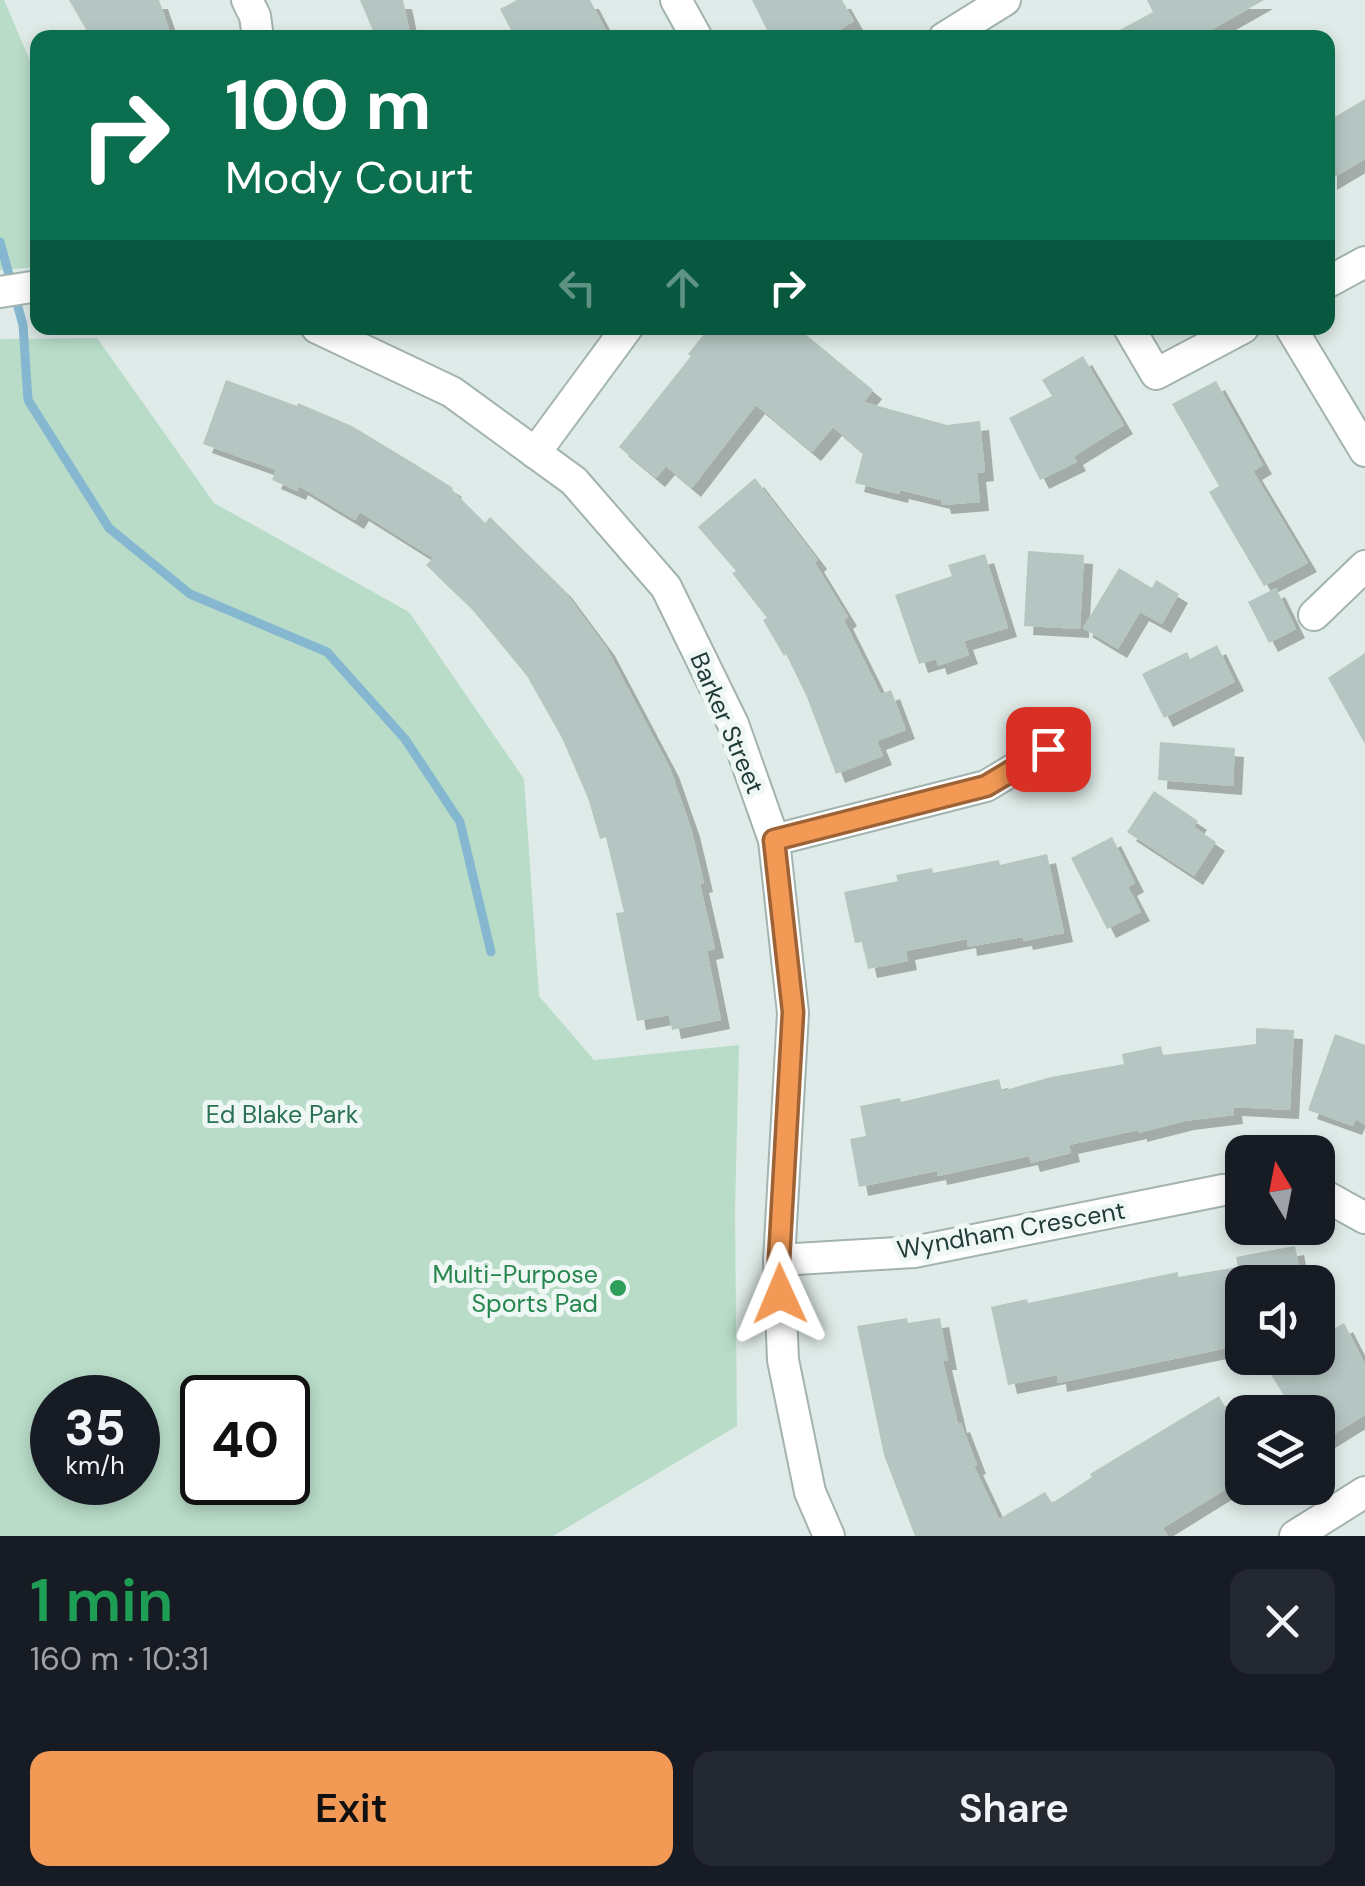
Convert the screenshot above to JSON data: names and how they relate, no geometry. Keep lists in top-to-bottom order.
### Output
{
  "streets": {
    "street": ["Barker Street", "Wyndham Crescent"]
  },
  "crossings": [
    ["Barker Street", "Wyndham Crescent"]
  ],
  "parks": ["Ed Blake Park"],
  "places": ["Multi-Purpose Sports Pad"],
  "north": "top",
  "page": {
    "turn": ["100 m", "Mody Court"],
    "speed": "35 km/h",
    "limit": "40",
    "heading": ["1 min", "160 m · 10:31"],
    "buttons": ["Exit", "Share"]
  }
}
